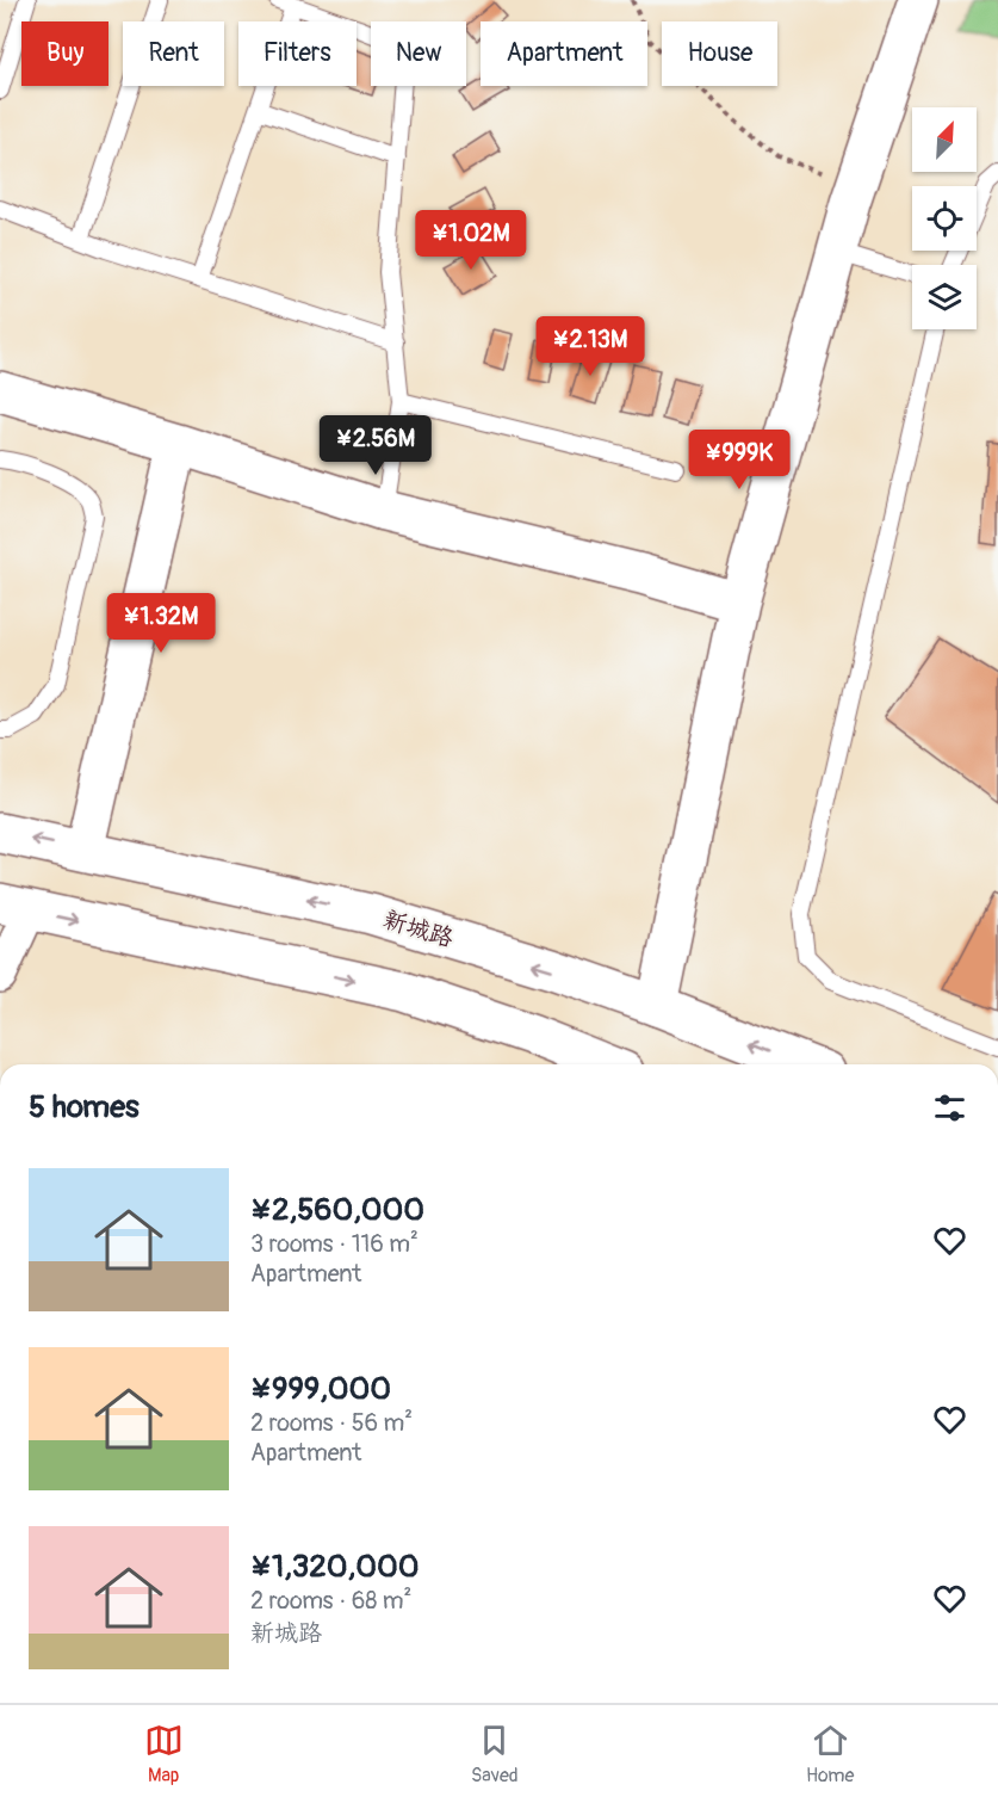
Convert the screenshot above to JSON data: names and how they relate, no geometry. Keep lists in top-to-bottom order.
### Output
{
  "streets": {
    "street": ["新城路"]
  },
  "north": "top right",
  "page": {
    "chip": [
      "Buy",
      "Rent",
      "Filters",
      "New",
      "Apartment",
      "House"
    ],
    "price": [
      "¥1.02M",
      "¥2.13M",
      "¥2.56M",
      "¥999K",
      "¥1.32M"
    ],
    "heading": "5 homes",
    "list": [
      {
        "name": "¥2,560,000",
        "note": "3 rooms · 116 m² · Apartment"
      },
      {
        "name": "¥999,000",
        "note": "2 rooms · 56 m² · Apartment"
      },
      {
        "name": "¥1,320,000",
        "note": "2 rooms · 68 m² · 新城路"
      }
    ],
    "tabs": ["Map", "Saved", "Home"]
  }
}
